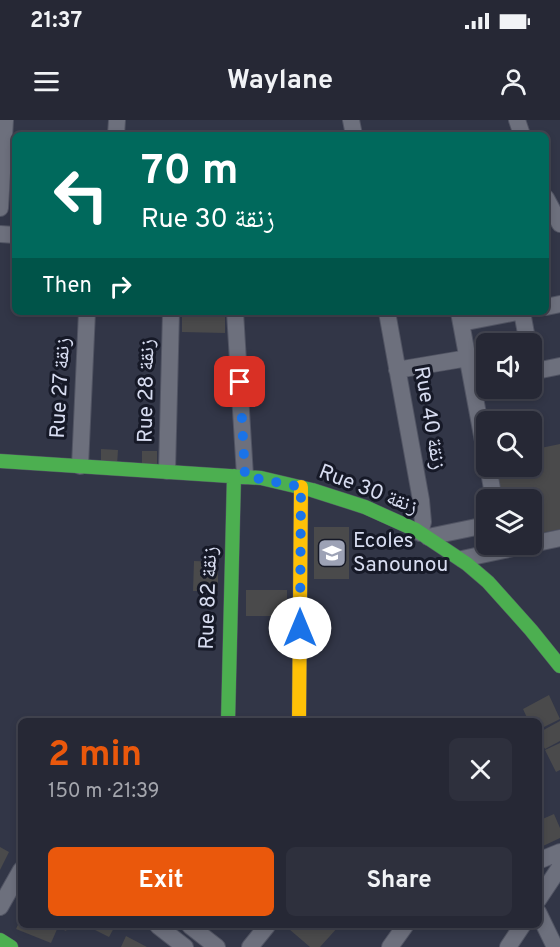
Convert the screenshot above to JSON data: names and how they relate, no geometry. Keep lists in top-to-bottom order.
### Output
{
  "streets": {
    "street": [
      "Rue 27 زنقة",
      "Rue 28 زنقة",
      "Rue 40 زنقة",
      "Rue 30 زنقة",
      "Rue 82 زنقة"
    ]
  },
  "crossings": [
    ["Rue 27 زنقة", "Rue 30 زنقة"],
    ["Rue 28 زنقة", "Rue 30 زنقة"],
    ["Rue 40 زنقة", "Rue 30 زنقة"],
    ["Rue 30 زنقة", "Rue 82 زنقة"]
  ],
  "places": {
    "school or university": ["Ecoles Sanounou"]
  },
  "page": {
    "status": "21:37",
    "header": "Waylane",
    "turn": ["70 m", "Rue 30 زنقة"],
    "then": "Then",
    "heading": ["2 min", "150 m · 21:39"],
    "buttons": ["Exit", "Share"]
  }
}
